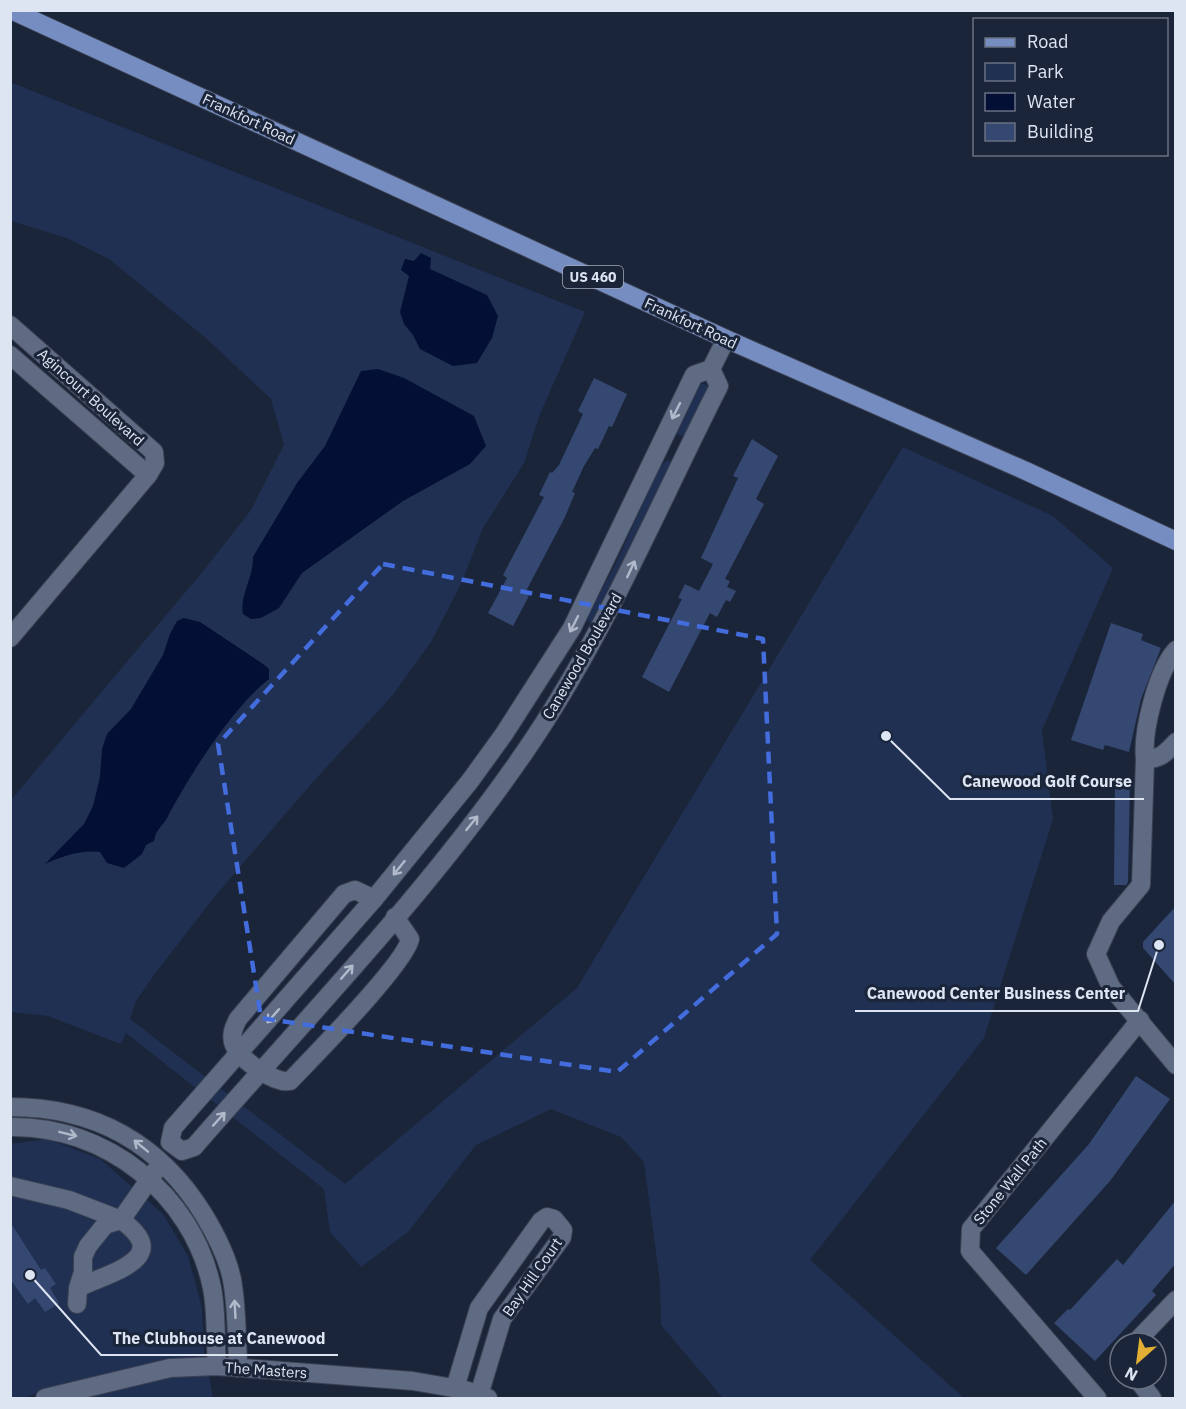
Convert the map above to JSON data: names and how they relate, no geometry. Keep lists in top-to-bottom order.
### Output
{
  "streets": {
    "main road": ["Frankfort Road", "US 460"],
    "street": [
      "Agincourt Boulevard",
      "Canewood Boulevard",
      "Stone Wall Path",
      "Bay Hill Court",
      "The Masters"
    ]
  },
  "crossings": [
    ["Frankfort Road", "Canewood Boulevard"],
    ["Bay Hill Court", "The Masters"]
  ],
  "places": ["Canewood Golf Course", "Canewood Center Business Center", "The Clubhouse at Canewood"],
  "legend": [
    "Road",
    "Park",
    "Water",
    "Building"
  ],
  "north": "bottom left"
}
